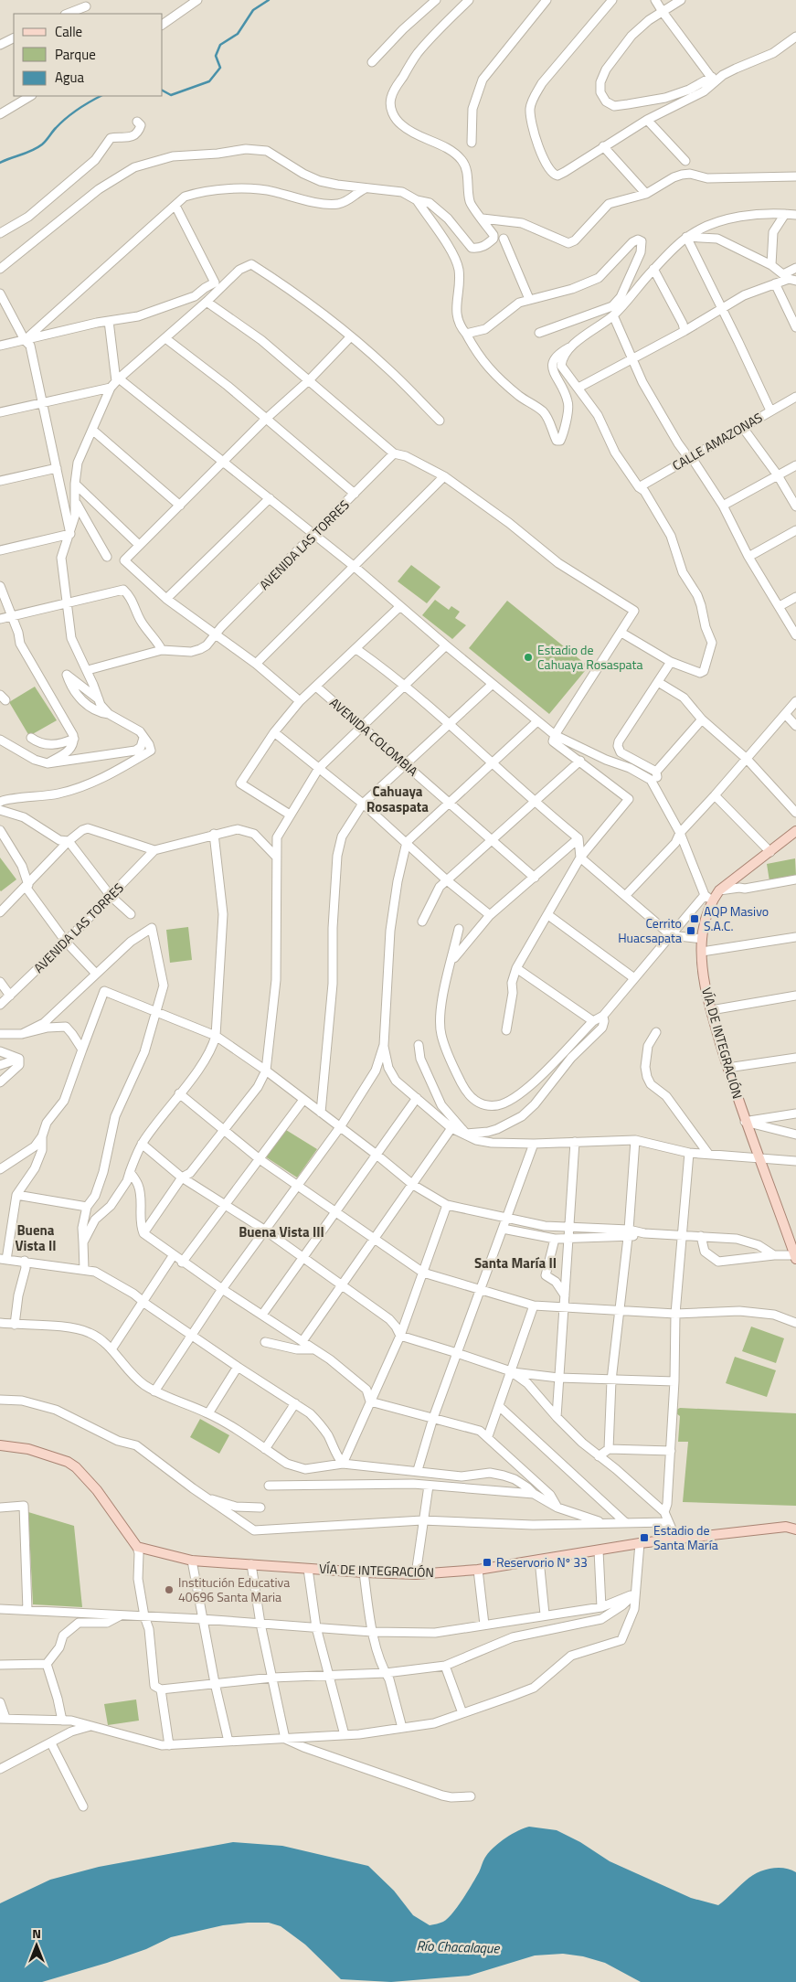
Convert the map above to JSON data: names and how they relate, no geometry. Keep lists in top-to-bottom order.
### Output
{
  "streets": {
    "main road": ["VÍA DE INTEGRACIÓN"],
    "street": ["CALLE AMAZONAS", "AVENIDA LAS TORRES", "AVENIDA COLOMBIA"]
  },
  "districts": [
    "Cahuaya Rosaspata",
    "Buena Vista II",
    "Buena Vista III",
    "Santa María II"
  ],
  "water": ["Río Chacalaque"],
  "places": {
    "other": ["Estadio de Cahuaya Rosaspata", "Institución Educativa 40696 Santa Maria"],
    "transit": [
      "AQP Masivo S.A.C.",
      "Cerrito Huacsapata",
      "Estadio de Santa María",
      "Reservorio Nº 33"
    ]
  },
  "legend": ["Calle", "Parque", "Agua"],
  "north": "top"
}
